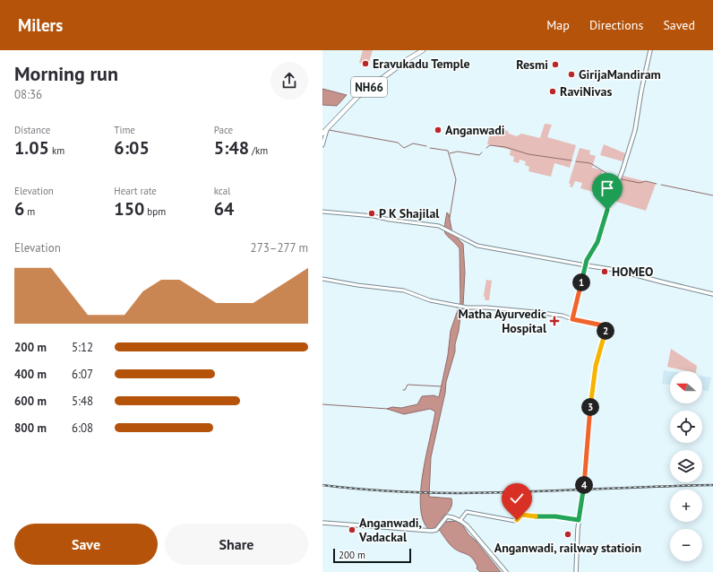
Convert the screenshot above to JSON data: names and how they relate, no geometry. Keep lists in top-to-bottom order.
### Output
{
  "streets": {
    "highway": ["NH66"]
  },
  "places": {
    "other": [
      "Eravukadu Temple",
      "Resmi",
      "GirijaMandiram",
      "RaviNivas",
      "Anganwadi",
      "P K Shajilal",
      "HOMEO",
      "Anganwadi, Vadackal",
      "Anganwadi, railway statioin"
    ],
    "health": ["Matha Ayurvedic Hospital"]
  },
  "scale_bar": "200 m",
  "north": "left",
  "page": {
    "header": "Milers",
    "nav": ["Map", "Directions", "Saved"],
    "heading": ["Morning run", "08:36"],
    "stats": [
      ["Distance", "1.05 km"],
      ["Time", "6:05"],
      ["Pace", "5:48 /km"],
      ["Elevation", "6 m"],
      ["Heart rate", "150 bpm"],
      ["kcal", "64"]
    ],
    "chart": ["Elevation", "273–277 m"],
    "pins": [
      "1",
      "2",
      "3",
      "4"
    ],
    "list": [
      {
        "name": "200 m",
        "note": "5:12"
      },
      {
        "name": "400 m",
        "note": "6:07"
      },
      {
        "name": "600 m",
        "note": "5:48"
      },
      {
        "name": "800 m",
        "note": "6:08"
      }
    ],
    "map_buttons": ["+", "−"],
    "buttons": ["Save", "Share"],
    "scale": "200 m"
  }
}
